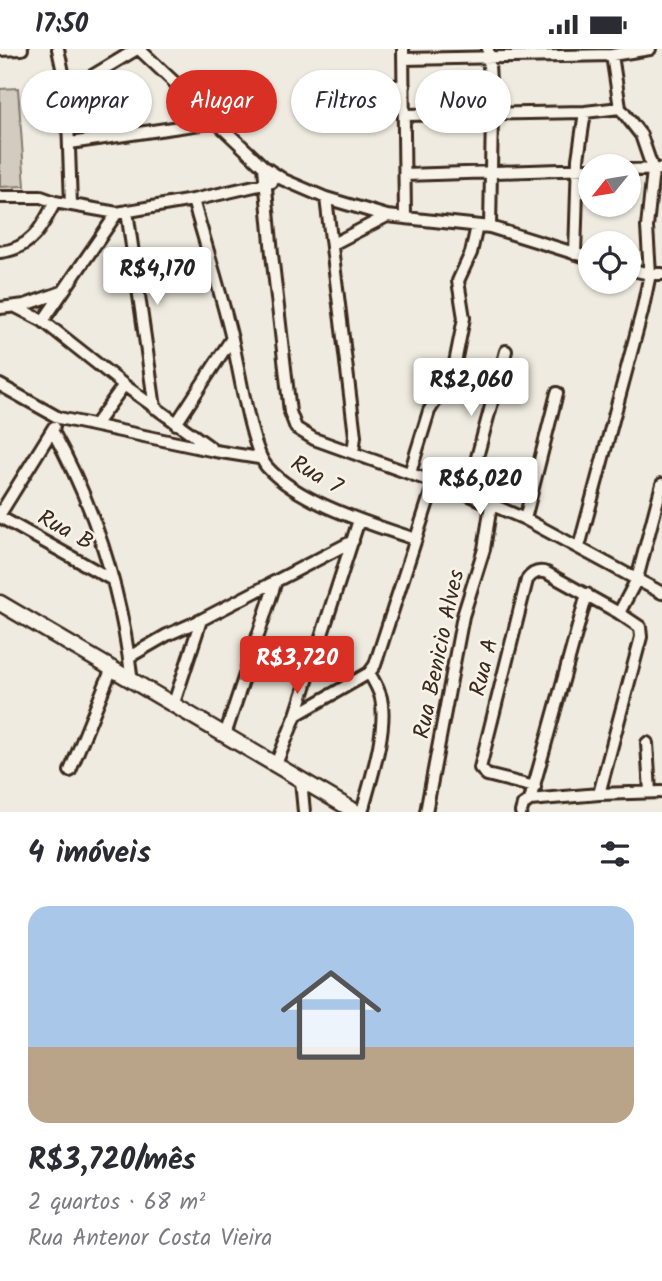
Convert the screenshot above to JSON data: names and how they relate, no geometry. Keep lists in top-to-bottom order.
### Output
{
  "streets": {
    "street": [
      "Rua 7",
      "Rua B",
      "Rua Benicio Alves",
      "Rua A"
    ]
  },
  "north": "bottom left",
  "page": {
    "status": "17:50",
    "chip": [
      "Comprar",
      "Alugar",
      "Filtros",
      "Novo"
    ],
    "price": [
      "R$4,170",
      "R$2,060",
      "R$6,020",
      "R$3,720"
    ],
    "heading": "4 imóveis",
    "list": [
      {
        "name": "R$3,720/mês",
        "note": "2 quartos · 68 m² · Rua Antenor Costa Vieira"
      }
    ]
  }
}
